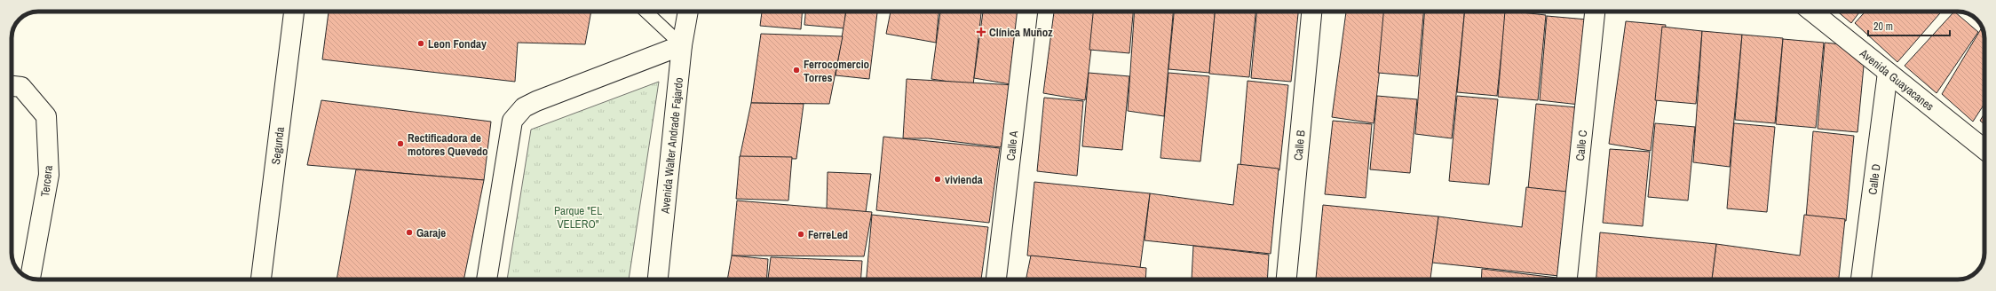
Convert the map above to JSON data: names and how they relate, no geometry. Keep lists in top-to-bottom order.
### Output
{
  "streets": {
    "street": [
      "Avenida Guayacanes",
      "Segunda",
      "Avenida Walter Andrade Fajardo",
      "Calle A",
      "Calle B",
      "Calle C",
      "Calle D",
      "Tercera"
    ]
  },
  "crossings": [
    ["Avenida Guayacanes", "Calle D"]
  ],
  "parks": ["Parque \"EL VELERO\""],
  "places": {
    "health": ["Clínica Muñoz"],
    "other": [
      "Leon Fonday",
      "Ferrocomercio Torres",
      "Rectificadora de motores Quevedo",
      "vivienda",
      "Garaje",
      "FerreLed"
    ]
  },
  "scale_bar": "20 m"
}
